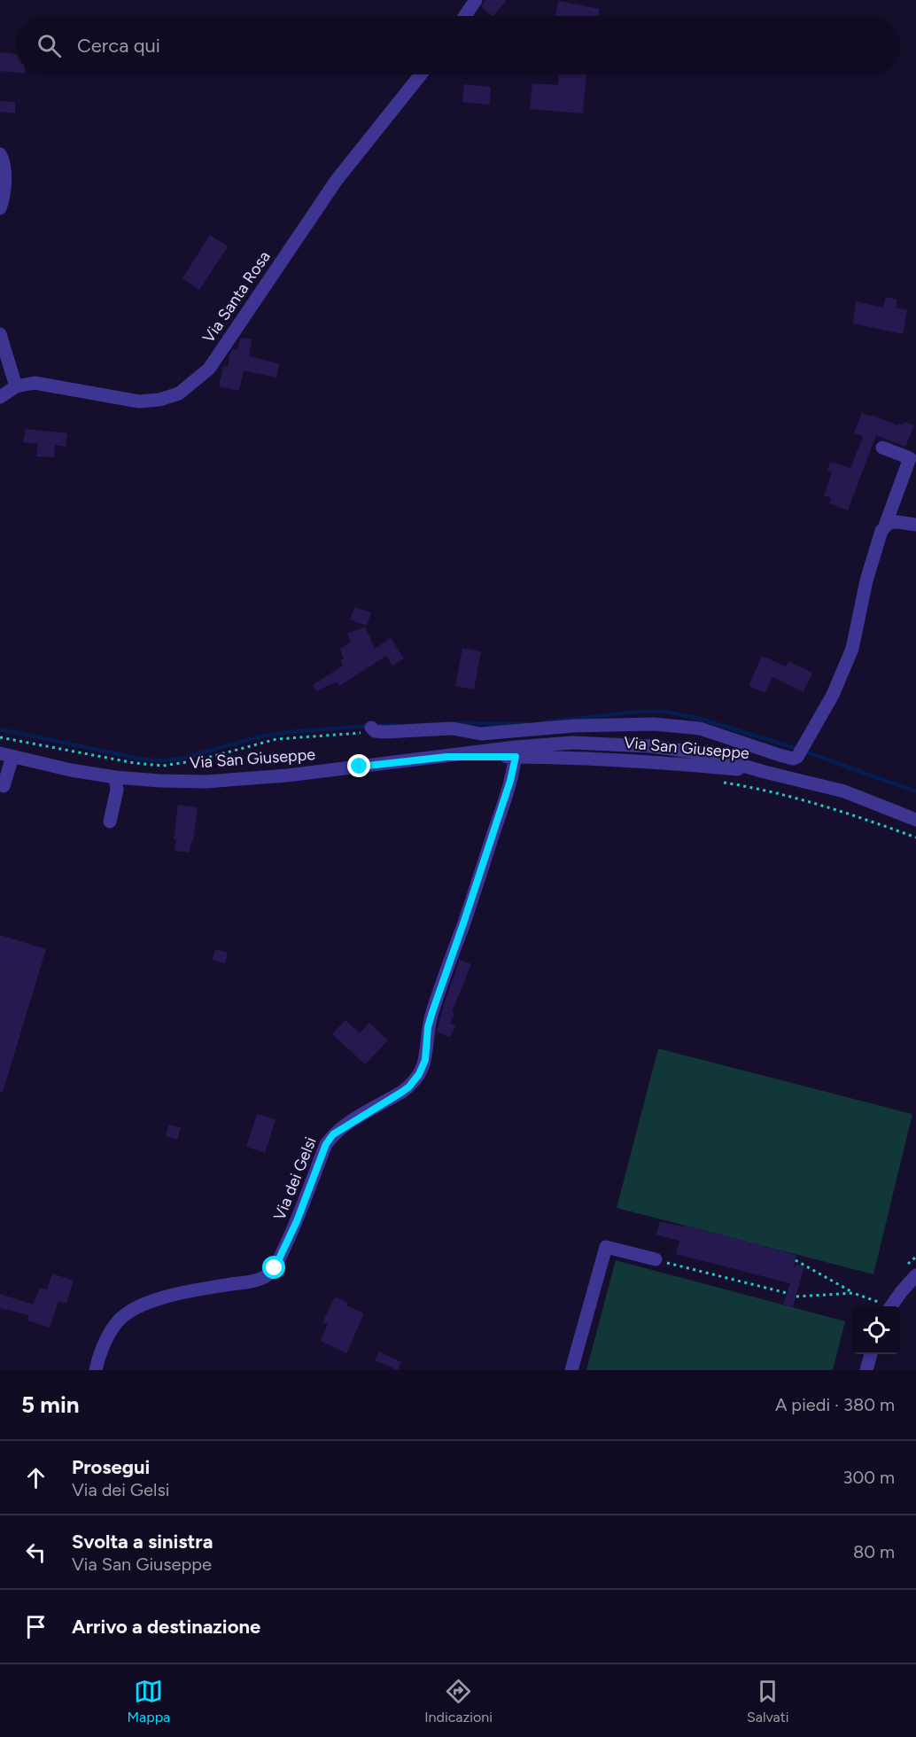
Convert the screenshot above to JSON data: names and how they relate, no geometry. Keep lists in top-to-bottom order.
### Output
{
  "streets": {
    "street": ["Via Santa Rosa", "Via San Giuseppe", "Via dei Gelsi"]
  },
  "crossings": [
    ["Via San Giuseppe", "Via dei Gelsi"]
  ],
  "page": {
    "search": "Cerca qui",
    "heading": ["5 min", "A piedi · 380 m"],
    "list": [
      ["Prosegui", "Via dei Gelsi", "300 m"],
      ["Svolta a sinistra", "Via San Giuseppe", "80 m"],
      "Arrivo a destinazione"
    ],
    "nav": ["Mappa", "Indicazioni", "Salvati"]
  }
}
